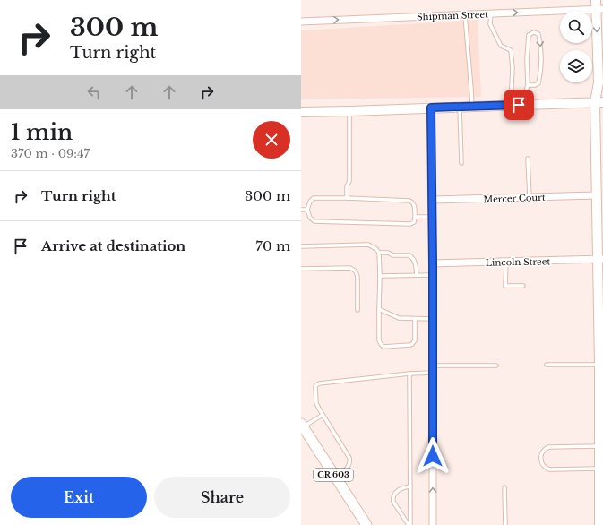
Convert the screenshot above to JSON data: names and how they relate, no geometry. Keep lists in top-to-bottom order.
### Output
{
  "streets": {
    "main road": ["CR 603"],
    "street": ["Shipman Street", "Mercer Court", "Lincoln Street"]
  },
  "one_way": ["Shipman Street"],
  "page": {
    "turn": ["300 m", "Turn right"],
    "heading": ["1 min", "370 m · 09:47"],
    "list": [
      {
        "name": "Turn right",
        "value": "300 m"
      },
      {
        "name": "Arrive at destination",
        "value": "70 m"
      }
    ],
    "buttons": ["Exit", "Share"]
  }
}
